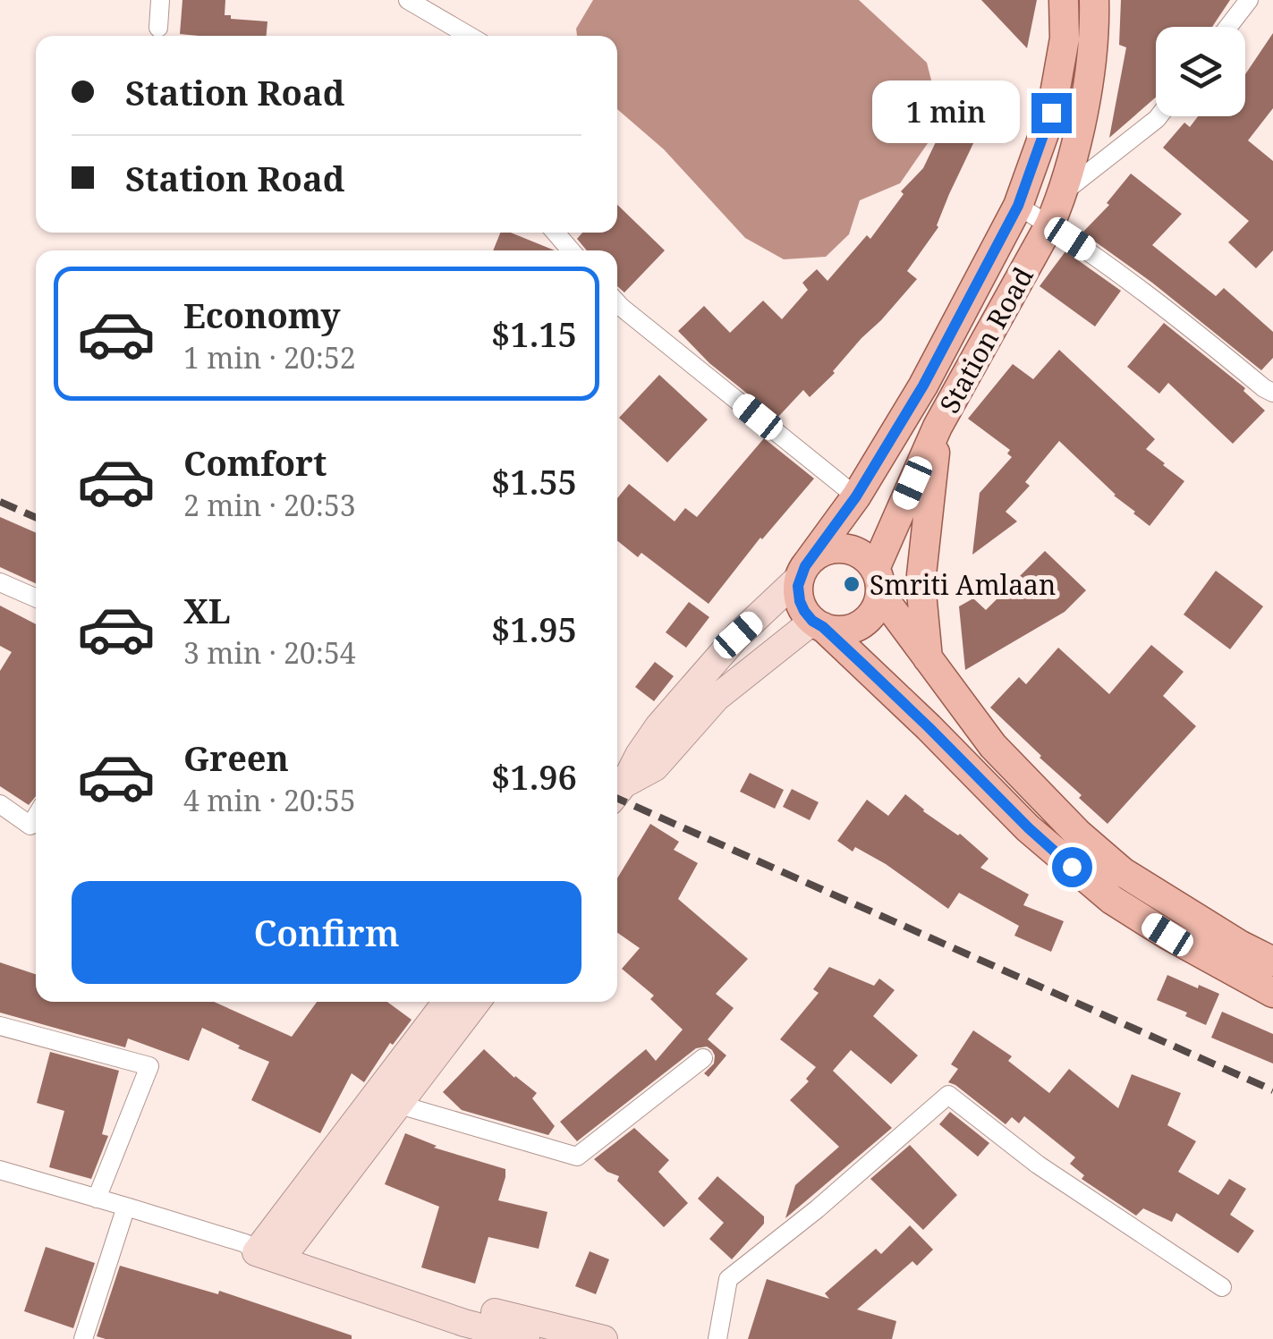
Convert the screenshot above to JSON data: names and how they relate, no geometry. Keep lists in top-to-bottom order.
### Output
{
  "streets": {
    "main road": ["Station Road"]
  },
  "places": ["Smriti Amlaan"],
  "page": {
    "banner": ["Station Road", "Station Road"],
    "bubble": "1 min",
    "list": [
      {
        "name": "Economy",
        "note": "1 min · 20:52",
        "value": "$1.15"
      },
      {
        "name": "Comfort",
        "note": "2 min · 20:53",
        "value": "$1.55"
      },
      {
        "name": "XL",
        "note": "3 min · 20:54",
        "value": "$1.95"
      },
      {
        "name": "Green",
        "note": "4 min · 20:55",
        "value": "$1.96"
      }
    ],
    "buttons": "Confirm"
  }
}
